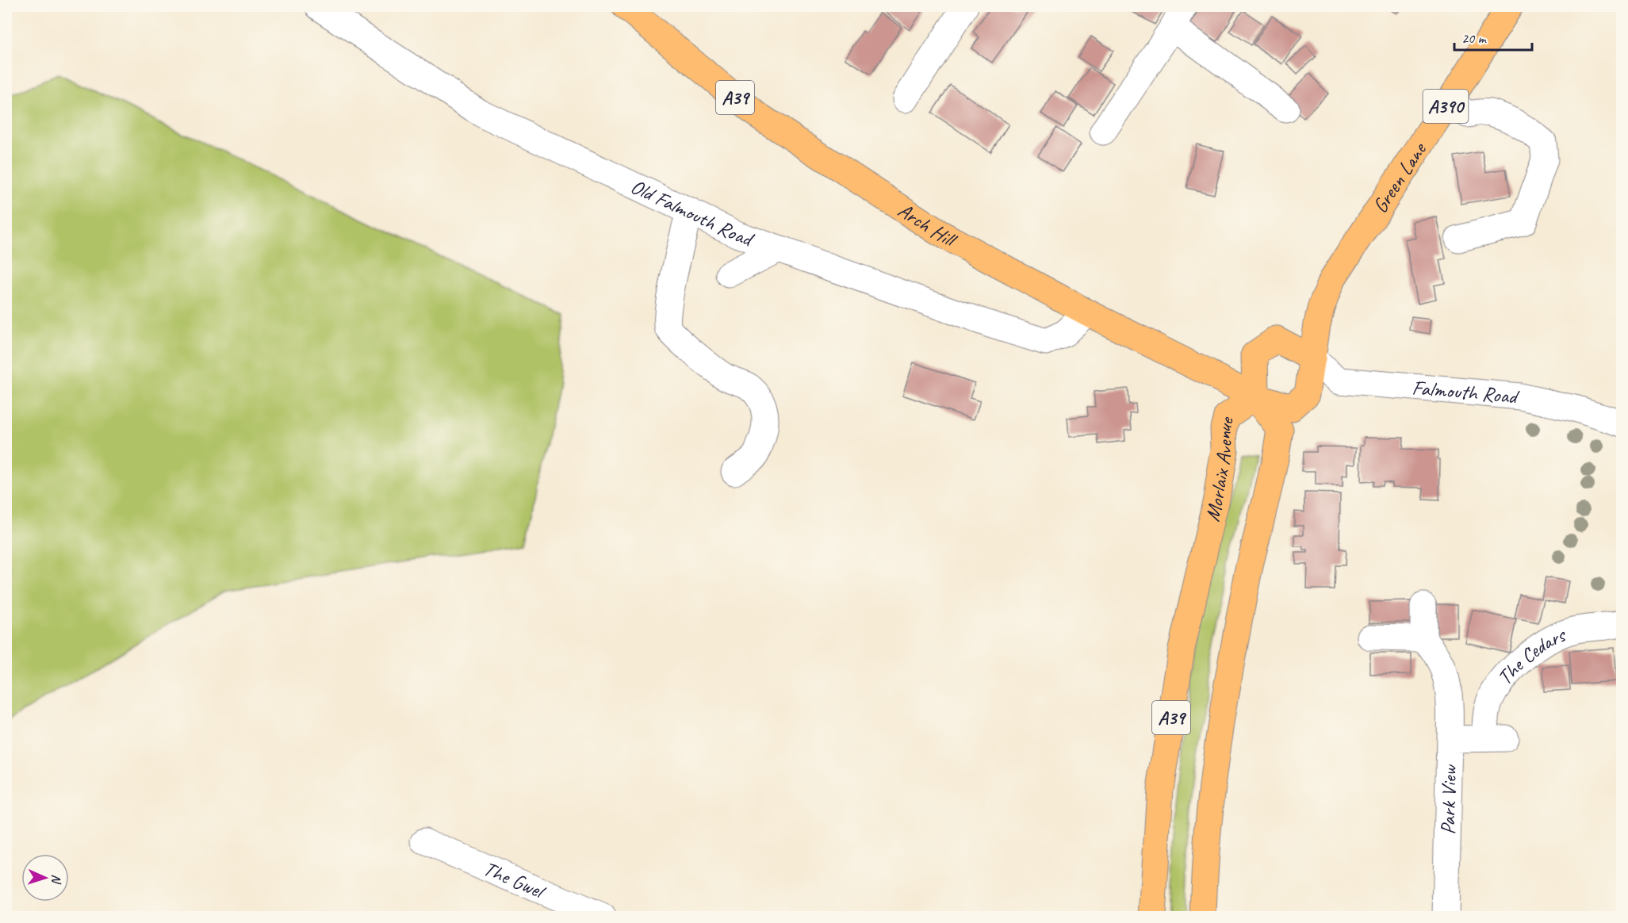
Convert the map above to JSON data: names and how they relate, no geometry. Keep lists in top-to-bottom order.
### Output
{
  "streets": {
    "highway": [
      "A39",
      "A390",
      "Green Lane",
      "Arch Hill",
      "Morlaix Avenue"
    ],
    "street": [
      "Old Falmouth Road",
      "Falmouth Road",
      "The Cedars",
      "Park View",
      "The Gwel"
    ]
  },
  "crossings": [
    ["A390", "Green Lane"],
    ["A390", "Arch Hill"],
    ["A390", "Falmouth Road"],
    ["A390", "Morlaix Avenue"],
    ["Green Lane", "Arch Hill"],
    ["Green Lane", "Falmouth Road"],
    ["Green Lane", "Morlaix Avenue"],
    ["Old Falmouth Road", "Arch Hill"],
    ["Arch Hill", "Falmouth Road"],
    ["Arch Hill", "Morlaix Avenue"],
    ["Falmouth Road", "Morlaix Avenue"],
    ["The Cedars", "Park View"]
  ],
  "scale_bar": "20 m",
  "north": "right"
}
